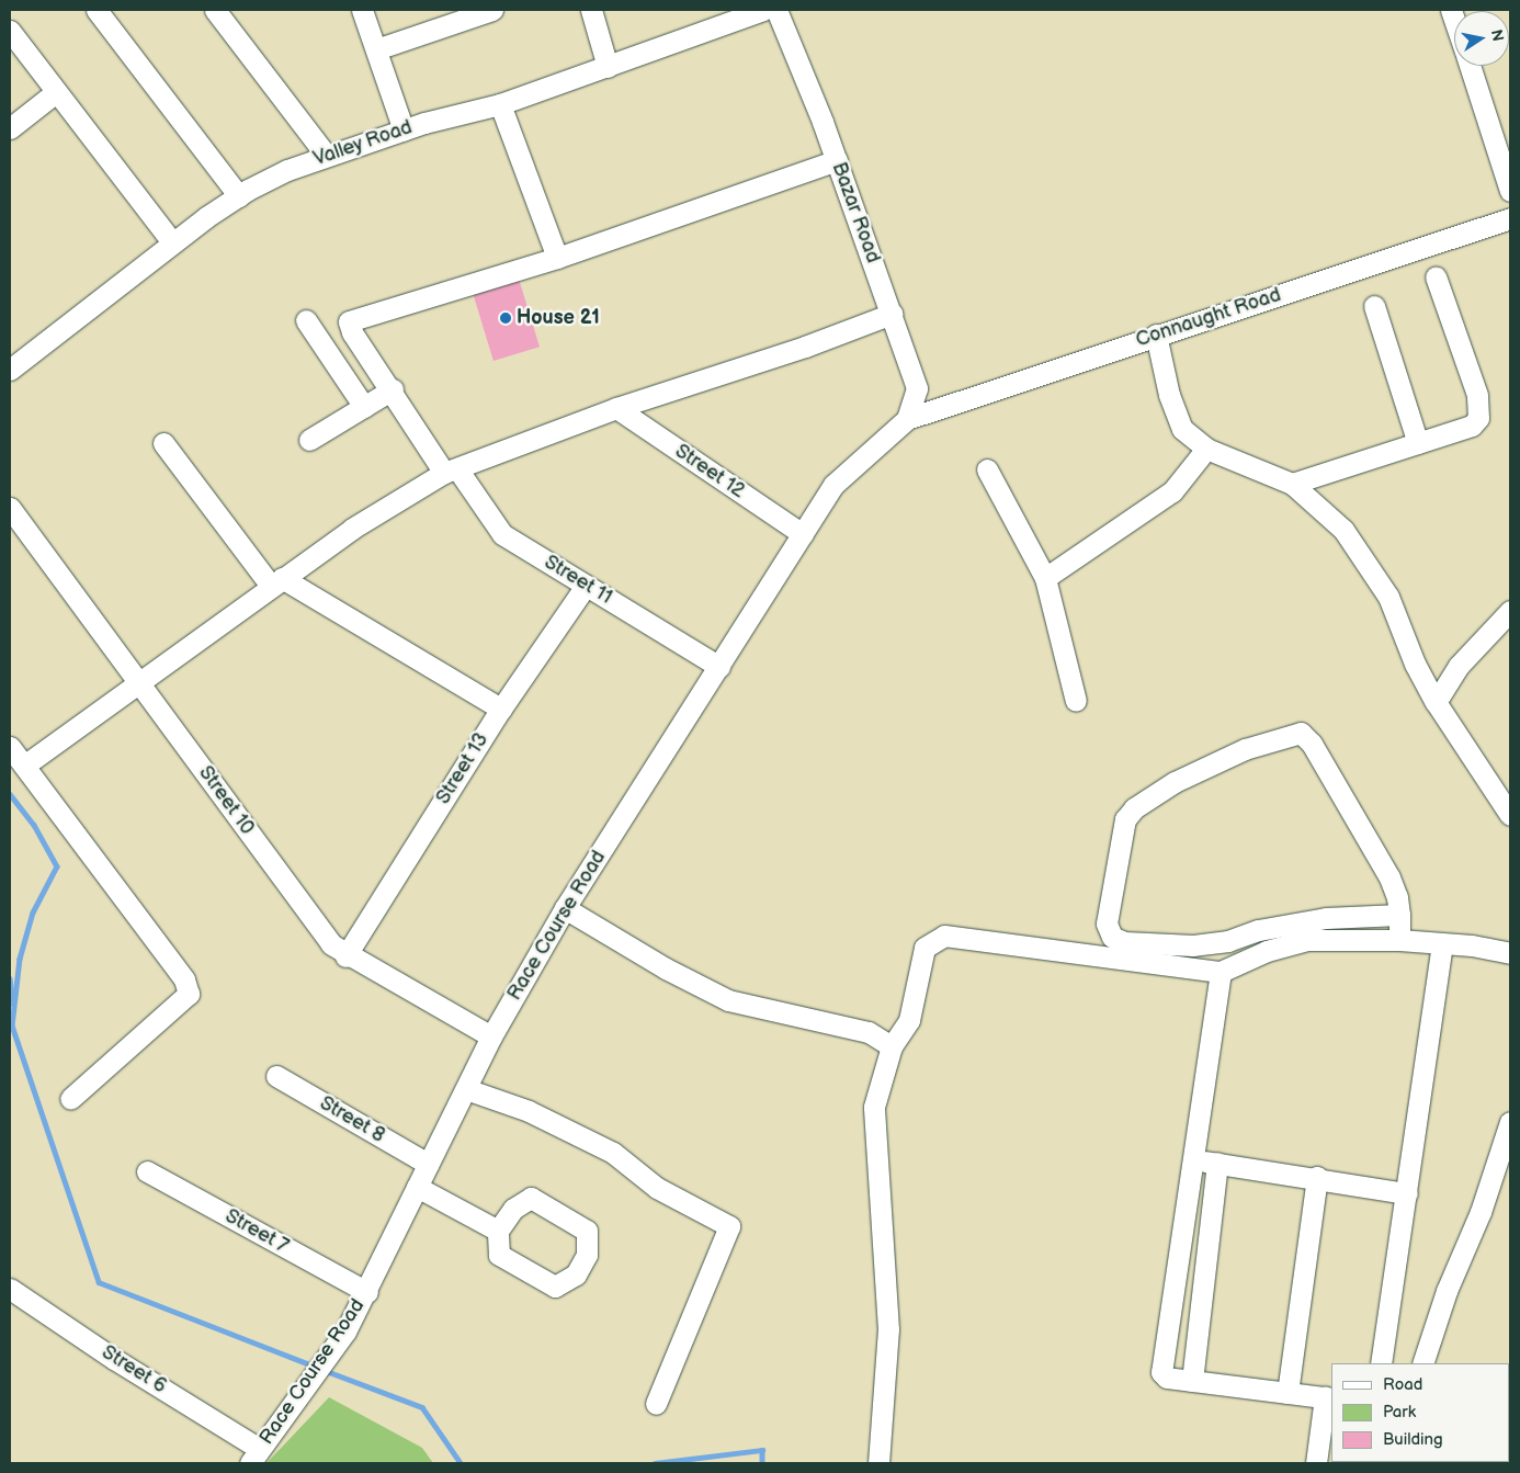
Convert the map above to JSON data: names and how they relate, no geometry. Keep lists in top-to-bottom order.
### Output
{
  "streets": {
    "street": [
      "Valley Road",
      "Bazar Road",
      "Connaught Road",
      "Street 12",
      "Street 11",
      "Street 13",
      "Street 10",
      "Race Course Road",
      "Street 8",
      "Street 7",
      "Street 6"
    ]
  },
  "crossings": [
    ["Bazar Road", "Connaught Road"],
    ["Bazar Road", "Race Course Road"],
    ["Connaught Road", "Race Course Road"],
    ["Street 12", "Race Course Road"],
    ["Street 11", "Street 13"],
    ["Street 11", "Race Course Road"],
    ["Street 13", "Street 10"],
    ["Street 10", "Race Course Road"],
    ["Race Course Road", "Street 8"],
    ["Race Course Road", "Street 7"],
    ["Race Course Road", "Street 6"]
  ],
  "places": ["House 21"],
  "legend": ["Road", "Park", "Building"],
  "north": "right"
}
